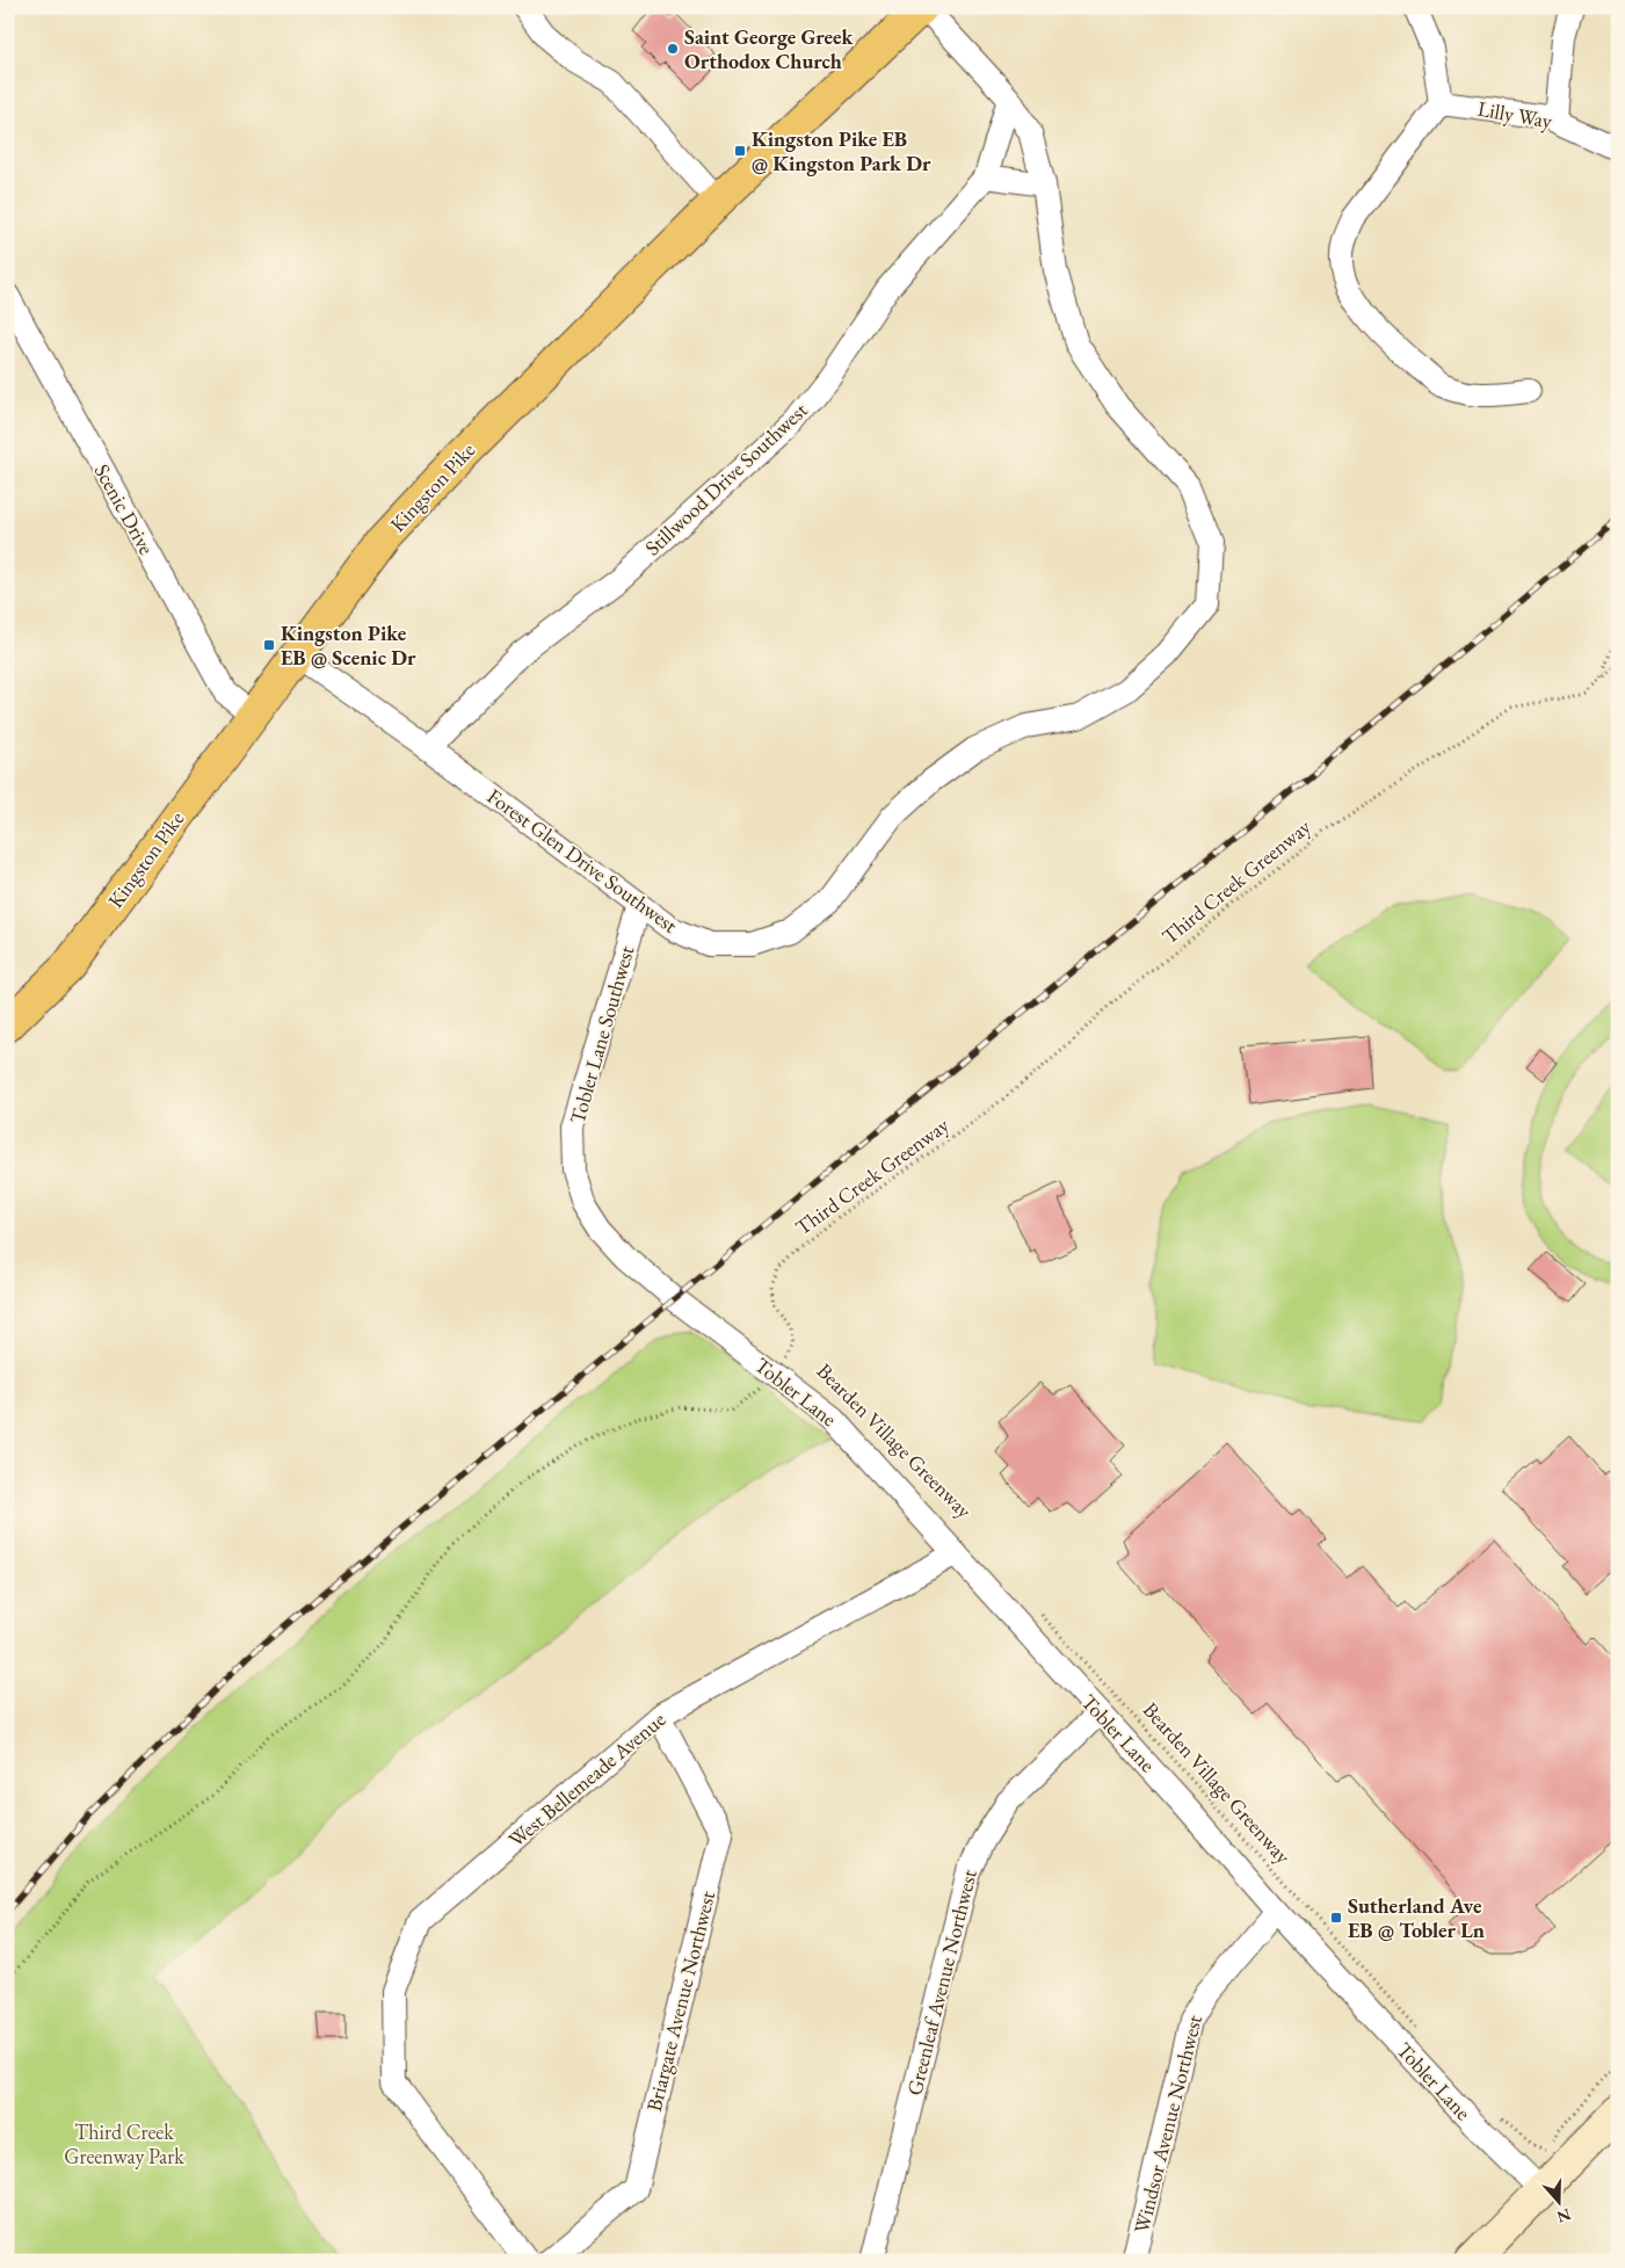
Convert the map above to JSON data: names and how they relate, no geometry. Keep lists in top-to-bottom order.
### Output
{
  "streets": {
    "main road": ["Kingston Pike"],
    "street": [
      "Lilly Way",
      "Stillwood Drive Southwest",
      "Scenic Drive",
      "Forest Glen Drive Southwest",
      "Tobler Lane Southwest",
      "Tobler Lane",
      "West Bellemeade Avenue",
      "Greenleaf Avenue Northwest",
      "Briargate Avenue Northwest",
      "Windsor Avenue Northwest"
    ],
    "path": ["Third Creek Greenway", "Bearden Village Greenway"]
  },
  "crossings": [
    ["Stillwood Drive Southwest", "Forest Glen Drive Southwest"],
    ["Kingston Pike", "Scenic Drive"],
    ["Kingston Pike", "Forest Glen Drive Southwest"],
    ["Forest Glen Drive Southwest", "Tobler Lane Southwest"],
    ["Third Creek Greenway", "Tobler Lane"],
    ["Third Creek Greenway", "Bearden Village Greenway"],
    ["Tobler Lane Southwest", "Tobler Lane"],
    ["Tobler Lane", "Bearden Village Greenway"],
    ["Tobler Lane", "West Bellemeade Avenue"],
    ["Tobler Lane", "Greenleaf Avenue Northwest"],
    ["Tobler Lane", "Windsor Avenue Northwest"],
    ["West Bellemeade Avenue", "Briargate Avenue Northwest"]
  ],
  "parks": ["Third Creek Greenway Park"],
  "places": {
    "other": ["Saint George Greek Orthodox Church"],
    "transit": ["Kingston Pike EB @ Kingston Park Dr", "Kingston Pike EB @ Scenic Dr", "Sutherland Ave EB @ Tobler Ln"]
  },
  "north": "bottom"
}
